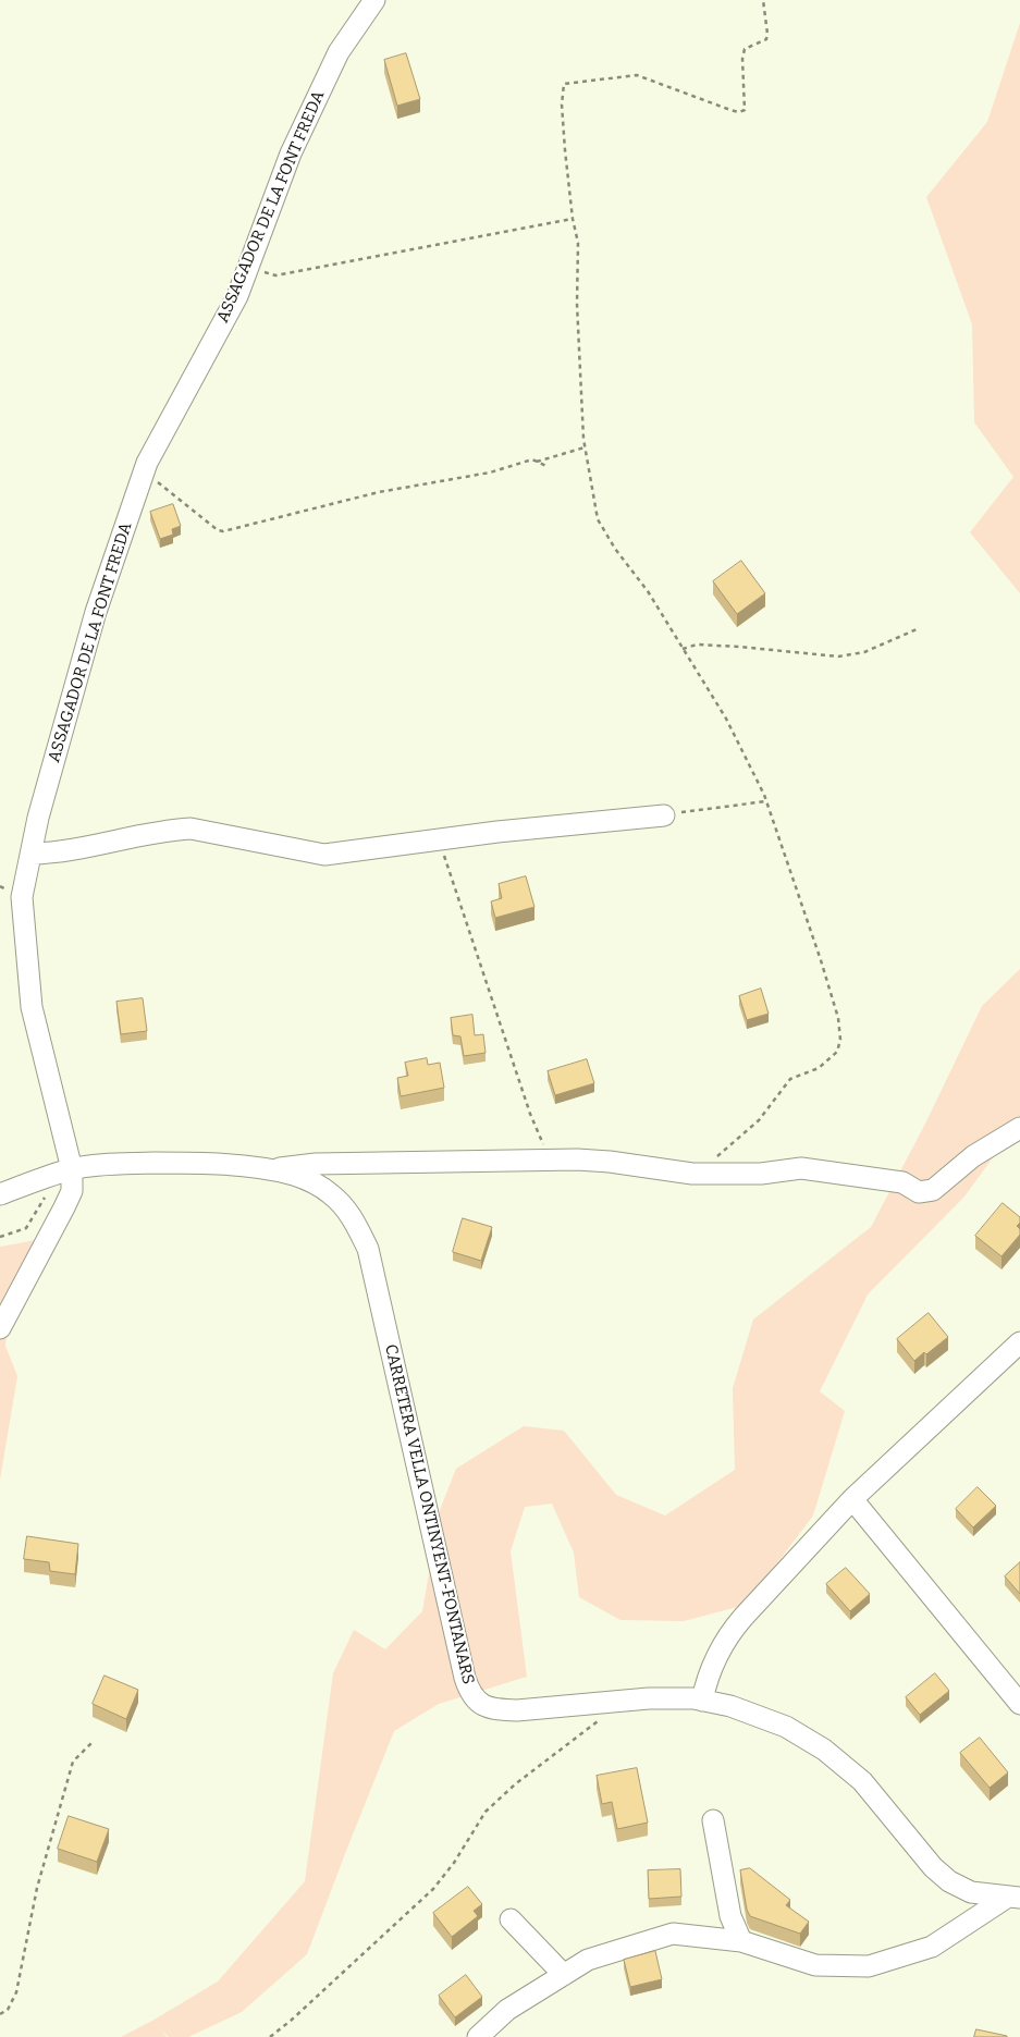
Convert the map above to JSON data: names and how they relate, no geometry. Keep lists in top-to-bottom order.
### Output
{
  "streets": {
    "street": ["ASSAGADOR DE LA FONT FREDA", "CARRETERA VELLA ONTINYENT-FONTANARS"]
  },
  "crossings": [
    ["ASSAGADOR DE LA FONT FREDA", "CARRETERA VELLA ONTINYENT-FONTANARS"]
  ]
}
